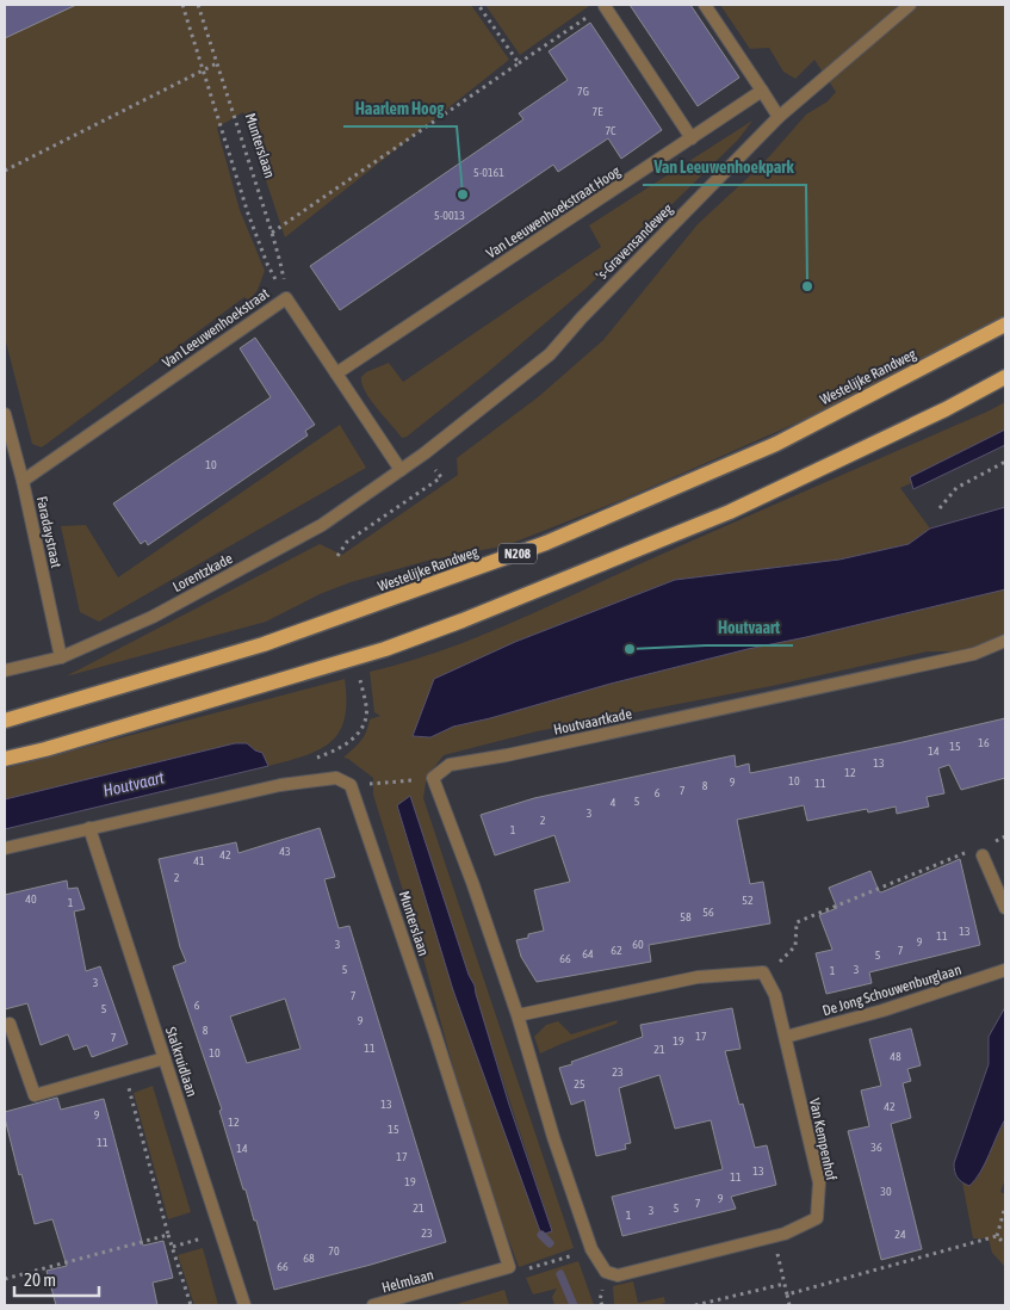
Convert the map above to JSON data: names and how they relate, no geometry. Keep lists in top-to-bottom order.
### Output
{
  "streets": {
    "main road": ["Westelijke Randweg", "N208"],
    "street": [
      "Munterslaan",
      "Van Leeuwenhoekstraat Hoog",
      "'s-Gravensandeweg",
      "Van Leeuwenhoekstraat",
      "Faradaystraat",
      "Lorentzkade",
      "Houtvaartkade",
      "De Jong Schouwenburglaan",
      "Stalkruidlaan",
      "Van Kempenhof",
      "Helmlaan"
    ]
  },
  "crossings": [
    ["Munterslaan", "Van Leeuwenhoekstraat"],
    ["Munterslaan", "Helmlaan"],
    ["Van Leeuwenhoekstraat Hoog", "Van Leeuwenhoekstraat"],
    ["'s-Gravensandeweg", "Van Leeuwenhoekstraat"],
    ["'s-Gravensandeweg", "Lorentzkade"],
    ["Van Leeuwenhoekstraat", "Faradaystraat"],
    ["Van Leeuwenhoekstraat", "Lorentzkade"],
    ["Faradaystraat", "Lorentzkade"],
    ["De Jong Schouwenburglaan", "Van Kempenhof"]
  ],
  "water": ["Houtvaart"],
  "places": ["Haarlem Hoog", "Van Leeuwenhoekpark", "Houtvaart"],
  "house_numbers": [
    "7G",
    "7E",
    "7C",
    "5-0161",
    "5-0013",
    "10",
    "16",
    "15",
    "14",
    "13",
    "12",
    "10",
    "9",
    "11",
    "8",
    "7",
    "6",
    "5",
    "4",
    "3",
    "2",
    "1",
    "43",
    "42",
    "41",
    "2",
    "40",
    "52",
    "1",
    "56",
    "58",
    "13",
    "11",
    "9",
    "3",
    "60",
    "62",
    "7",
    "64",
    "5",
    "66",
    "5",
    "3",
    "1",
    "3",
    "7",
    "6",
    "5",
    "9",
    "8",
    "17",
    "7",
    "19",
    "11",
    "21",
    "10",
    "48",
    "23",
    "25",
    "13",
    "42",
    "9",
    "12",
    "15",
    "11",
    "36",
    "14",
    "17",
    "13",
    "11",
    "19",
    "30",
    "9",
    "7",
    "21",
    "5",
    "3",
    "1",
    "23",
    "24",
    "70",
    "68",
    "66"
  ],
  "scale_bar": "20 m"
}
